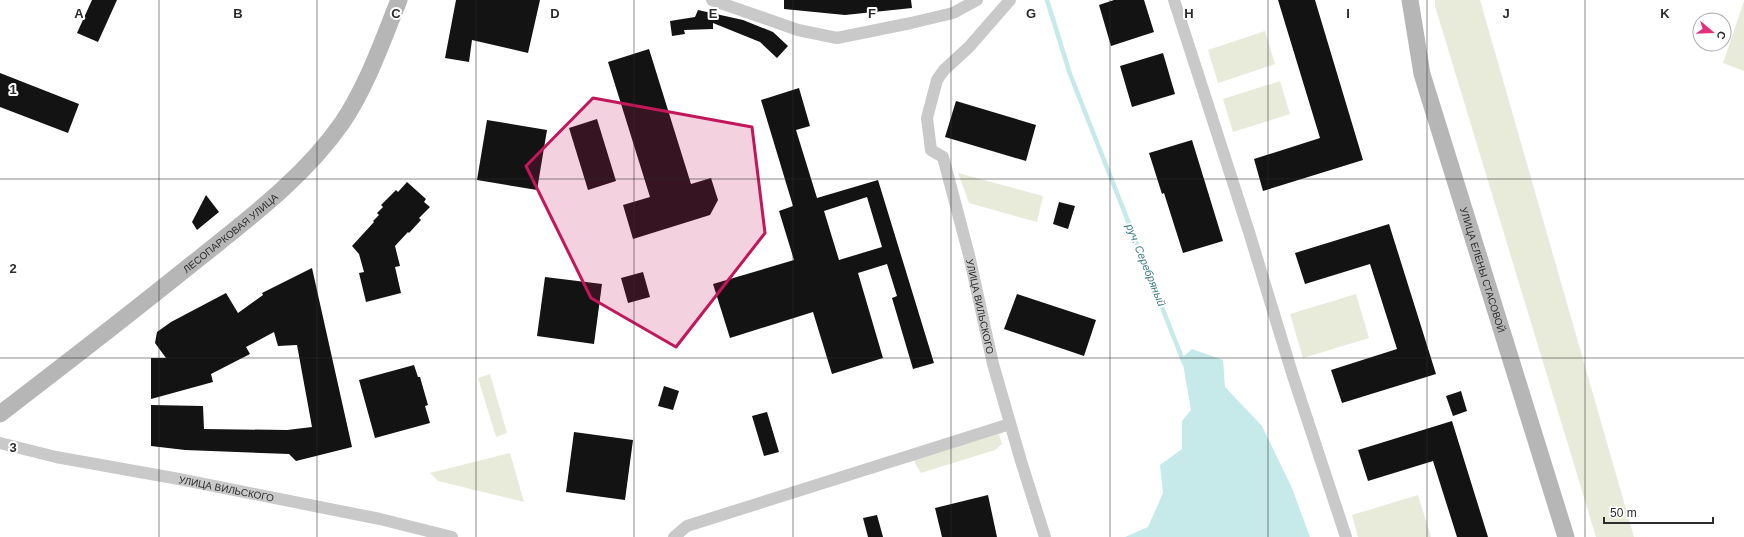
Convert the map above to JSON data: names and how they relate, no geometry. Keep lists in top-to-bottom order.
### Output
{
  "streets": {
    "main road": ["ЛЕСОПАРКОВАЯ УЛИЦА", "УЛИЦА ЕЛЕНЫ СТАСОВОЙ"],
    "street": ["УЛИЦА ВИЛЬСКОГО"]
  },
  "water": ["руч. Серебряный"],
  "scale_bar": "50 m",
  "north": "right",
  "grid": {
    "columns": [
      "A",
      "B",
      "C",
      "D",
      "E",
      "F",
      "G",
      "H",
      "I",
      "J",
      "K"
    ],
    "rows": ["1", "2", "3"]
  }
}
